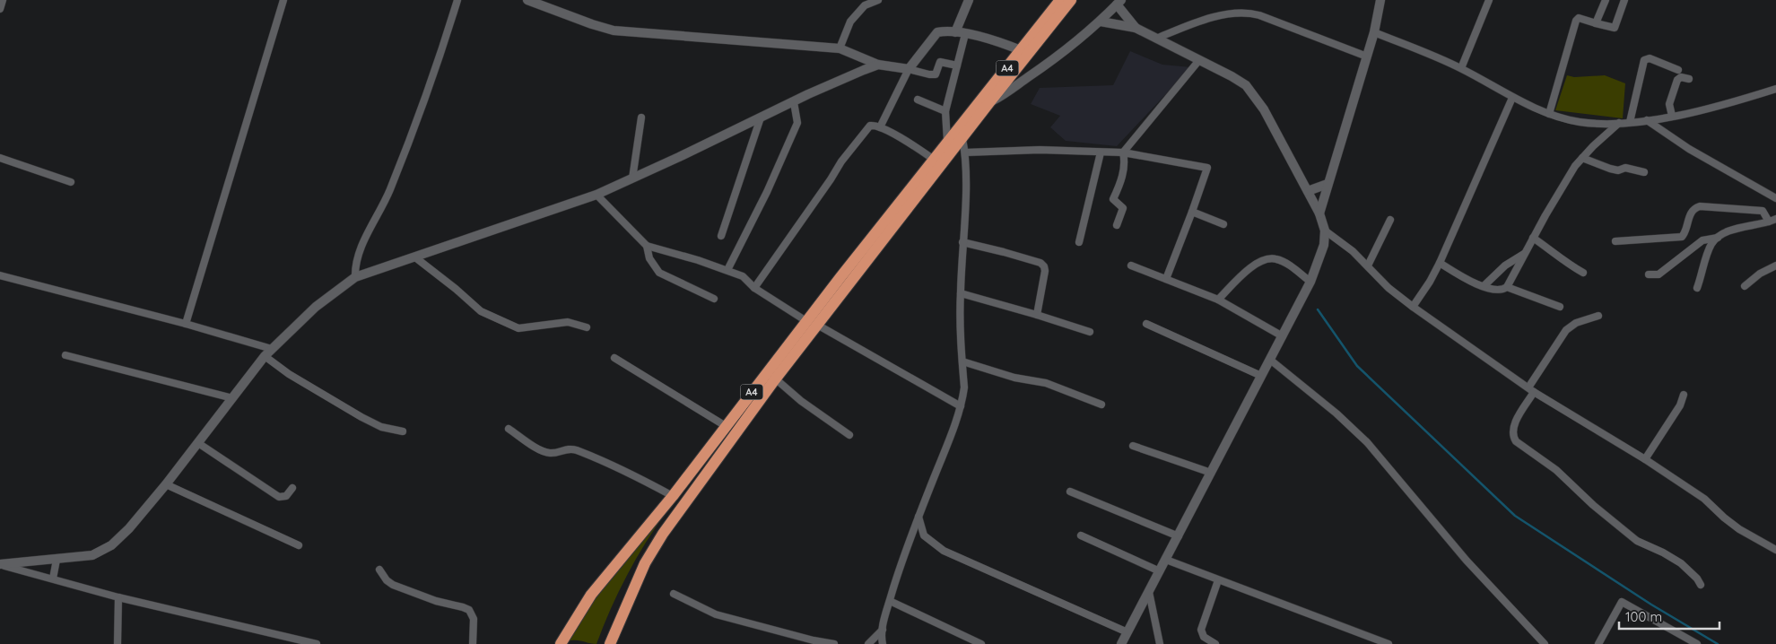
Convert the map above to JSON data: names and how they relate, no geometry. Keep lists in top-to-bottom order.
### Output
{
  "streets": {
    "highway": ["A4"]
  },
  "scale_bar": "100 m"
}
